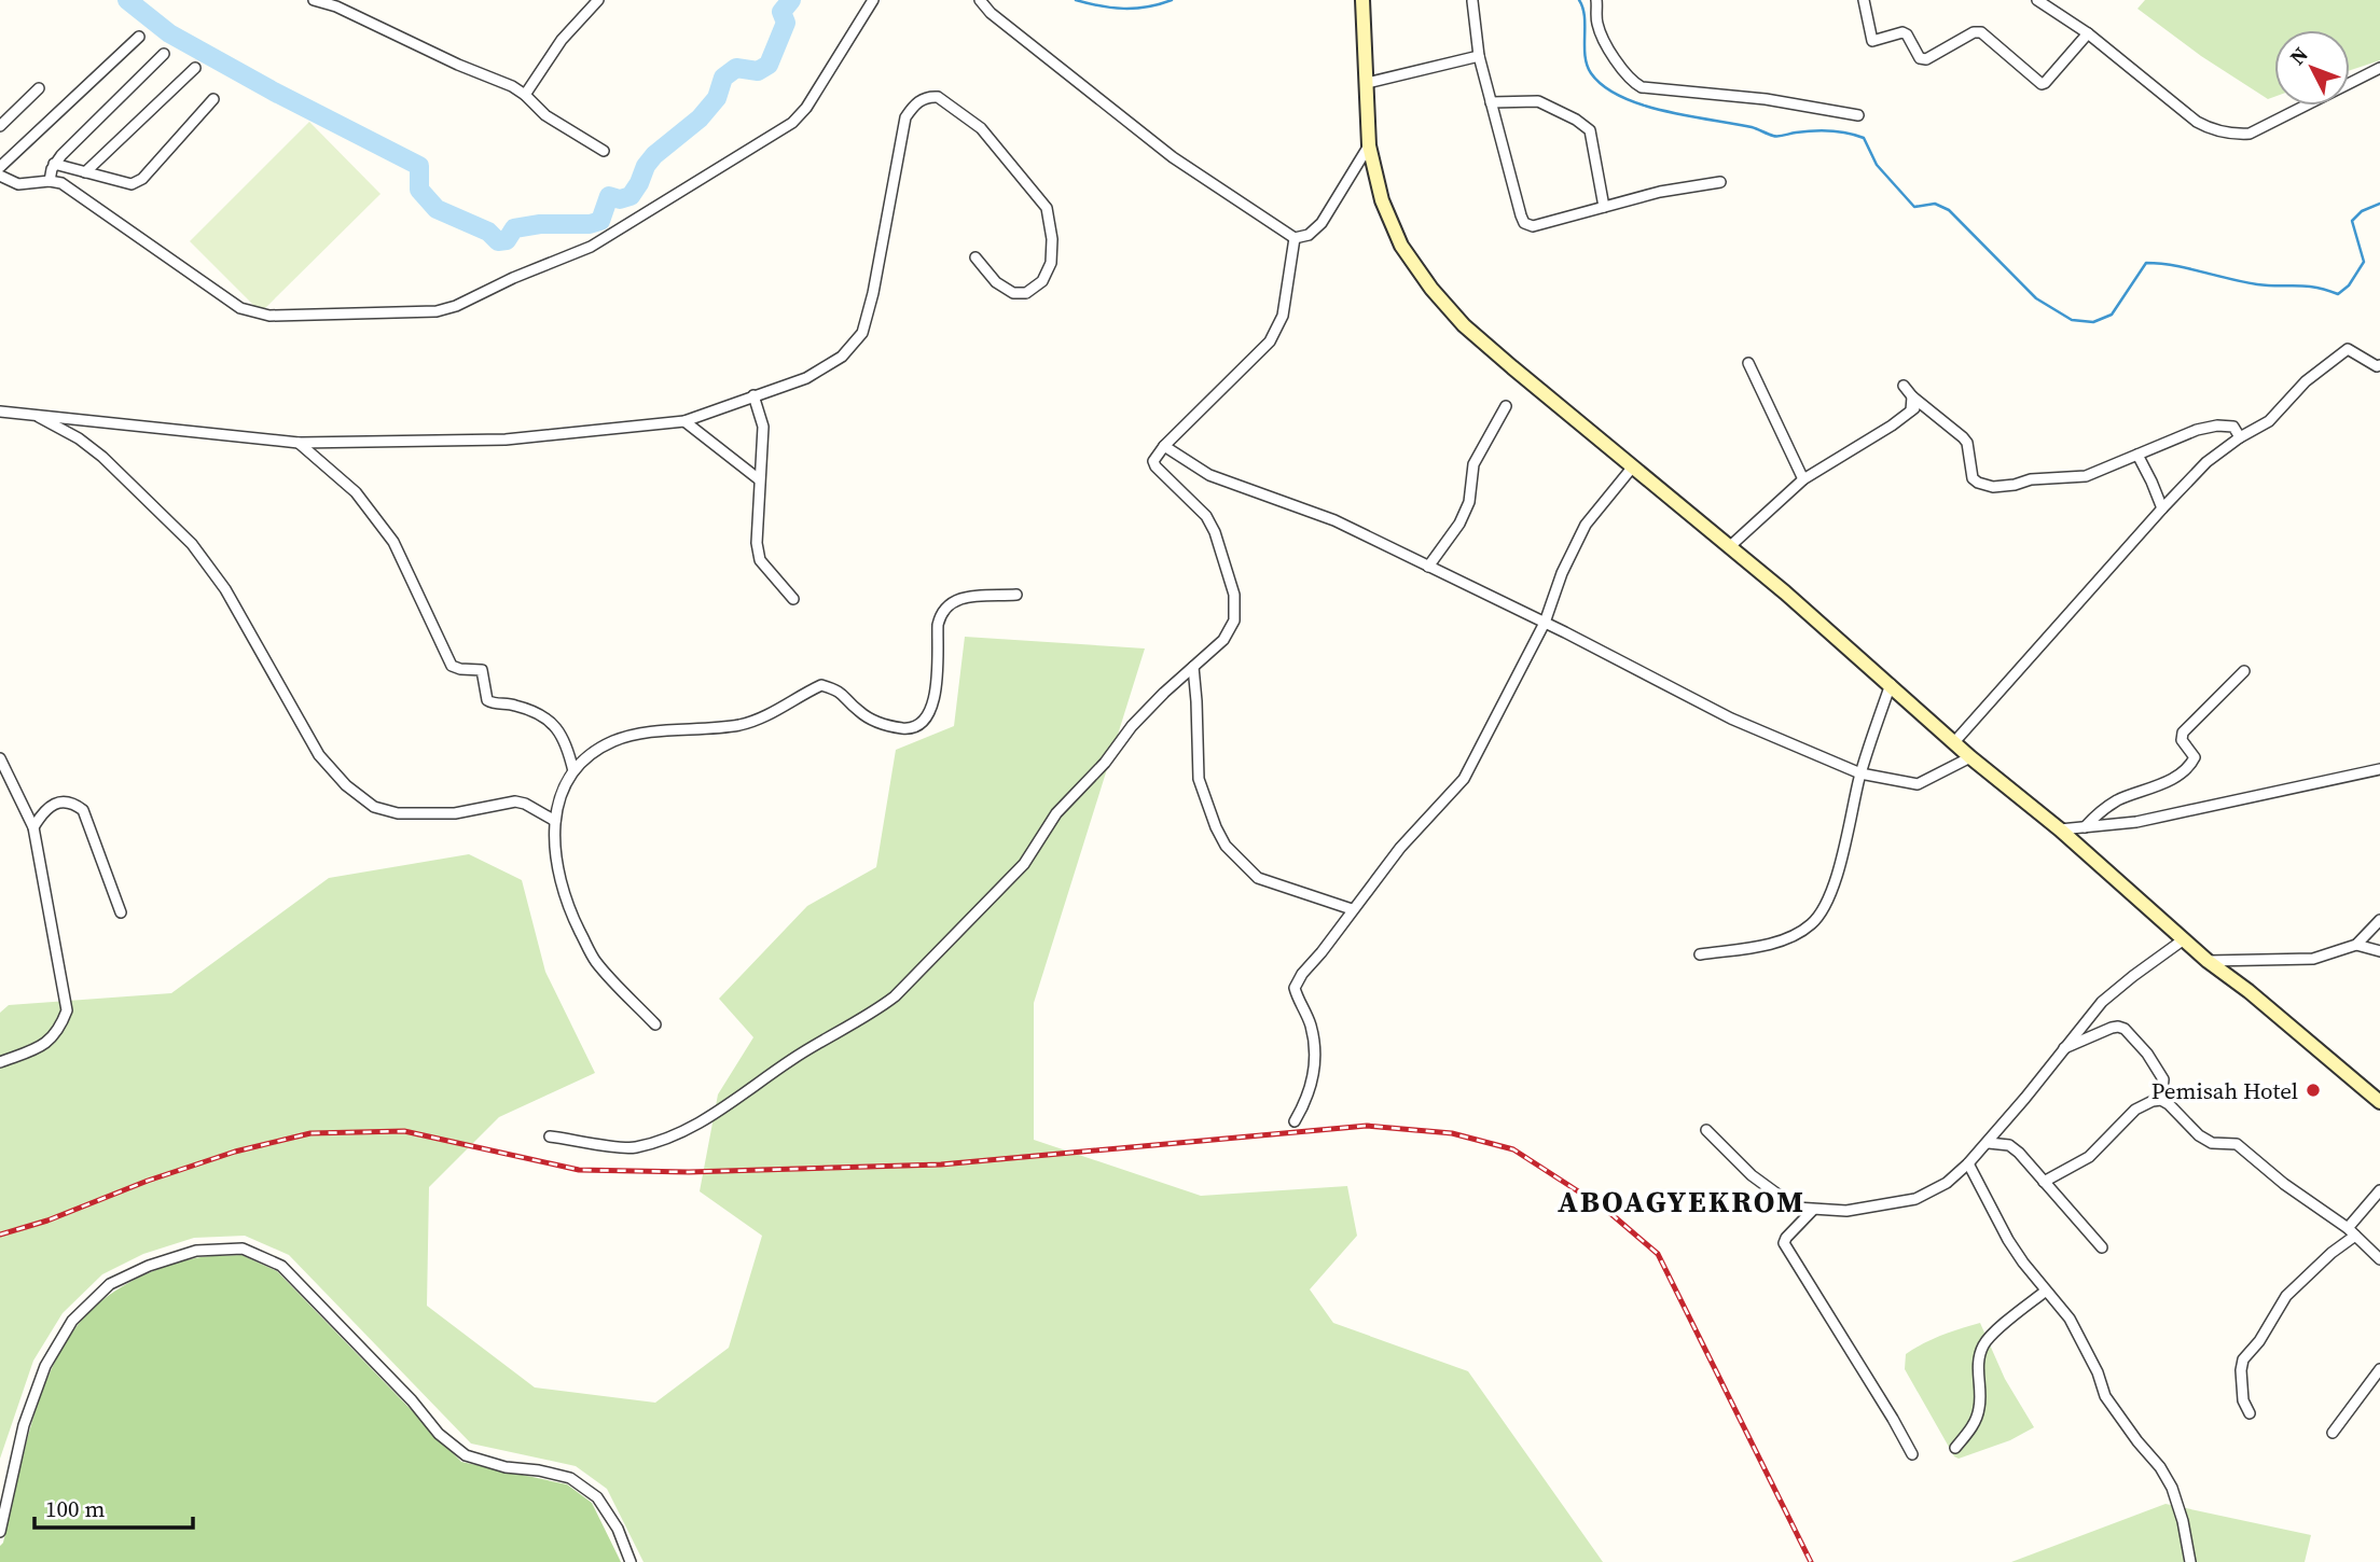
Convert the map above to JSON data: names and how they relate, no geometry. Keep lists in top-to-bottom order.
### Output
{
  "districts": ["ABOAGYEKROM"],
  "places": ["Pemisah Hotel"],
  "scale_bar": "100 m",
  "north": "top left"
}
